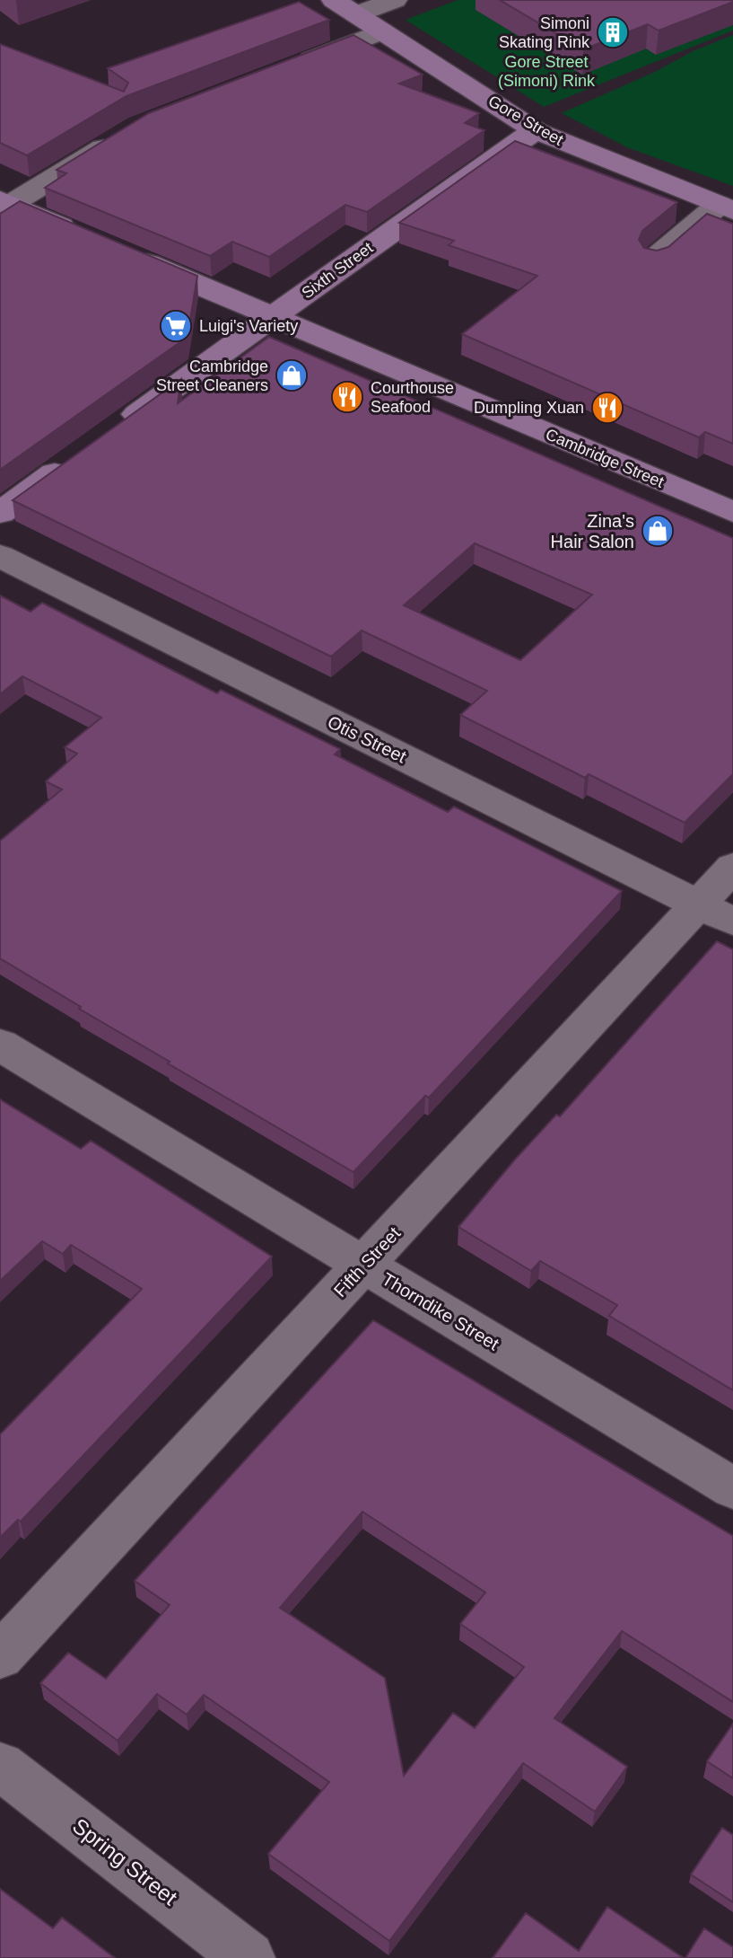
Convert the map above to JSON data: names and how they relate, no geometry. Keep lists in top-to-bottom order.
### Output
{
  "streets": {
    "street": [
      "Gore Street",
      "Sixth Street",
      "Cambridge Street",
      "Otis Street",
      "Fifth Street",
      "Thorndike Street",
      "Spring Street"
    ]
  },
  "crossings": [
    ["Gore Street", "Sixth Street"],
    ["Sixth Street", "Cambridge Street"],
    ["Otis Street", "Fifth Street"],
    ["Fifth Street", "Thorndike Street"]
  ],
  "parks": ["Gore Street (Simoni) Rink"],
  "places": {
    "building": ["Simoni Skating Rink"],
    "supermarket": ["Luigi's Variety"],
    "shop": ["Cambridge Street Cleaners", "Zina's Hair Salon"],
    "restaurant": ["Courthouse Seafood", "Dumpling Xuan"]
  }
}
